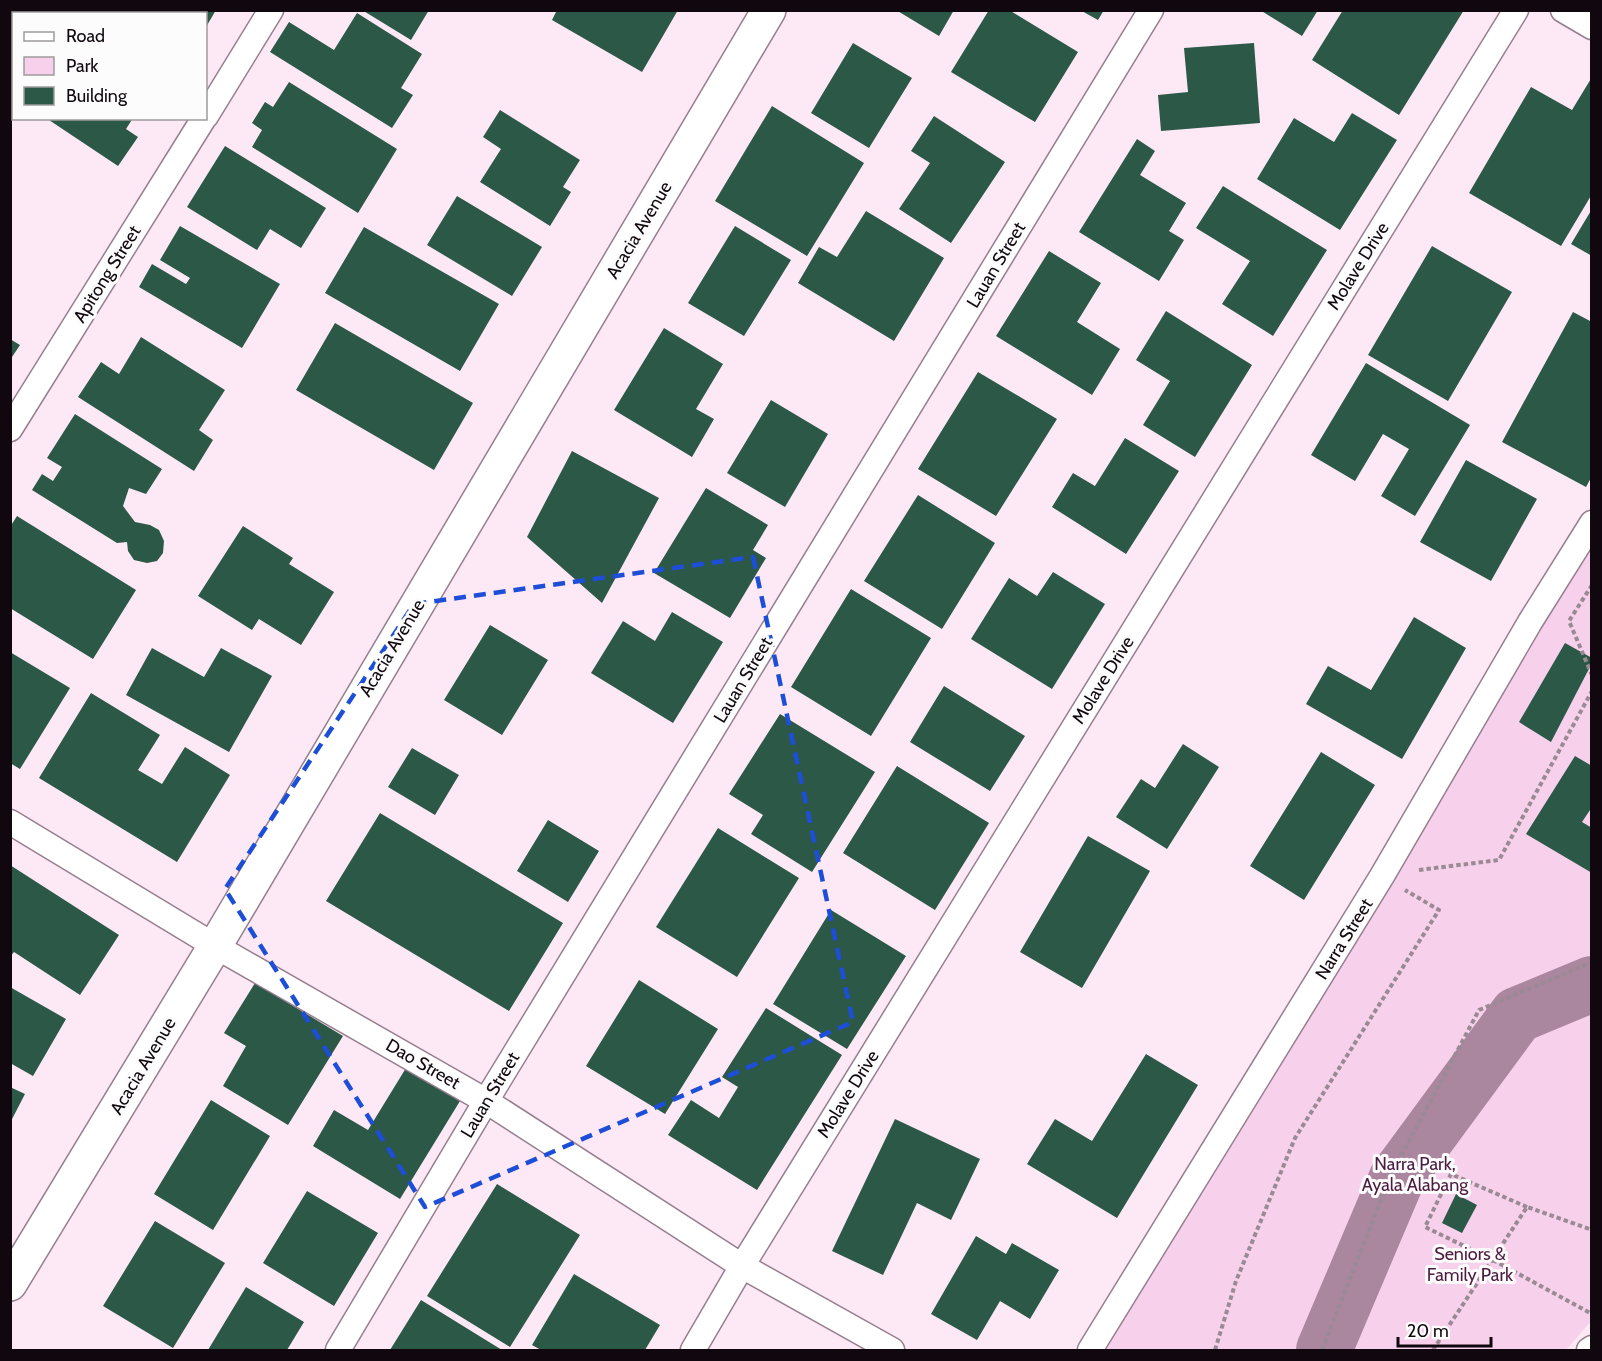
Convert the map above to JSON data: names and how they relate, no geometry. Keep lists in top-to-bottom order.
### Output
{
  "streets": {
    "street": [
      "Acacia Avenue",
      "Lauan Street",
      "Molave Drive",
      "Apitong Street",
      "Narra Street",
      "Dao Street"
    ]
  },
  "crossings": [
    ["Acacia Avenue", "Dao Street"],
    ["Lauan Street", "Dao Street"],
    ["Molave Drive", "Dao Street"]
  ],
  "parks": ["Narra Park, Ayala Alabang", "Seniors & Family Park"],
  "legend": ["Road", "Park", "Building"],
  "scale_bar": "20 m"
}
